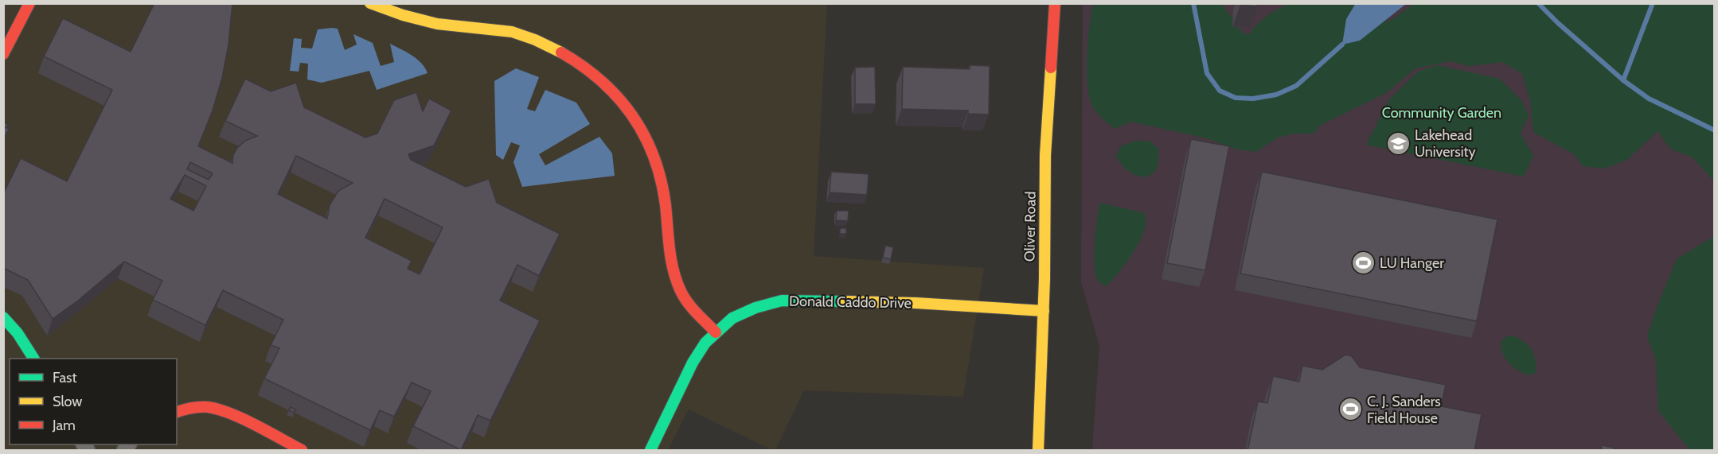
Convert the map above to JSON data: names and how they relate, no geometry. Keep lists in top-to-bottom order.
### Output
{
  "streets": {
    "street": ["Oliver Road", "Donald Caddo Drive"]
  },
  "crossings": [
    ["Oliver Road", "Donald Caddo Drive"]
  ],
  "parks": ["Community Garden"],
  "places": {
    "school or university": ["Lakehead University"],
    "sports": ["LU Hanger", "C. J. Sanders Field House"]
  },
  "legend": ["Fast", "Slow", "Jam"]
}
